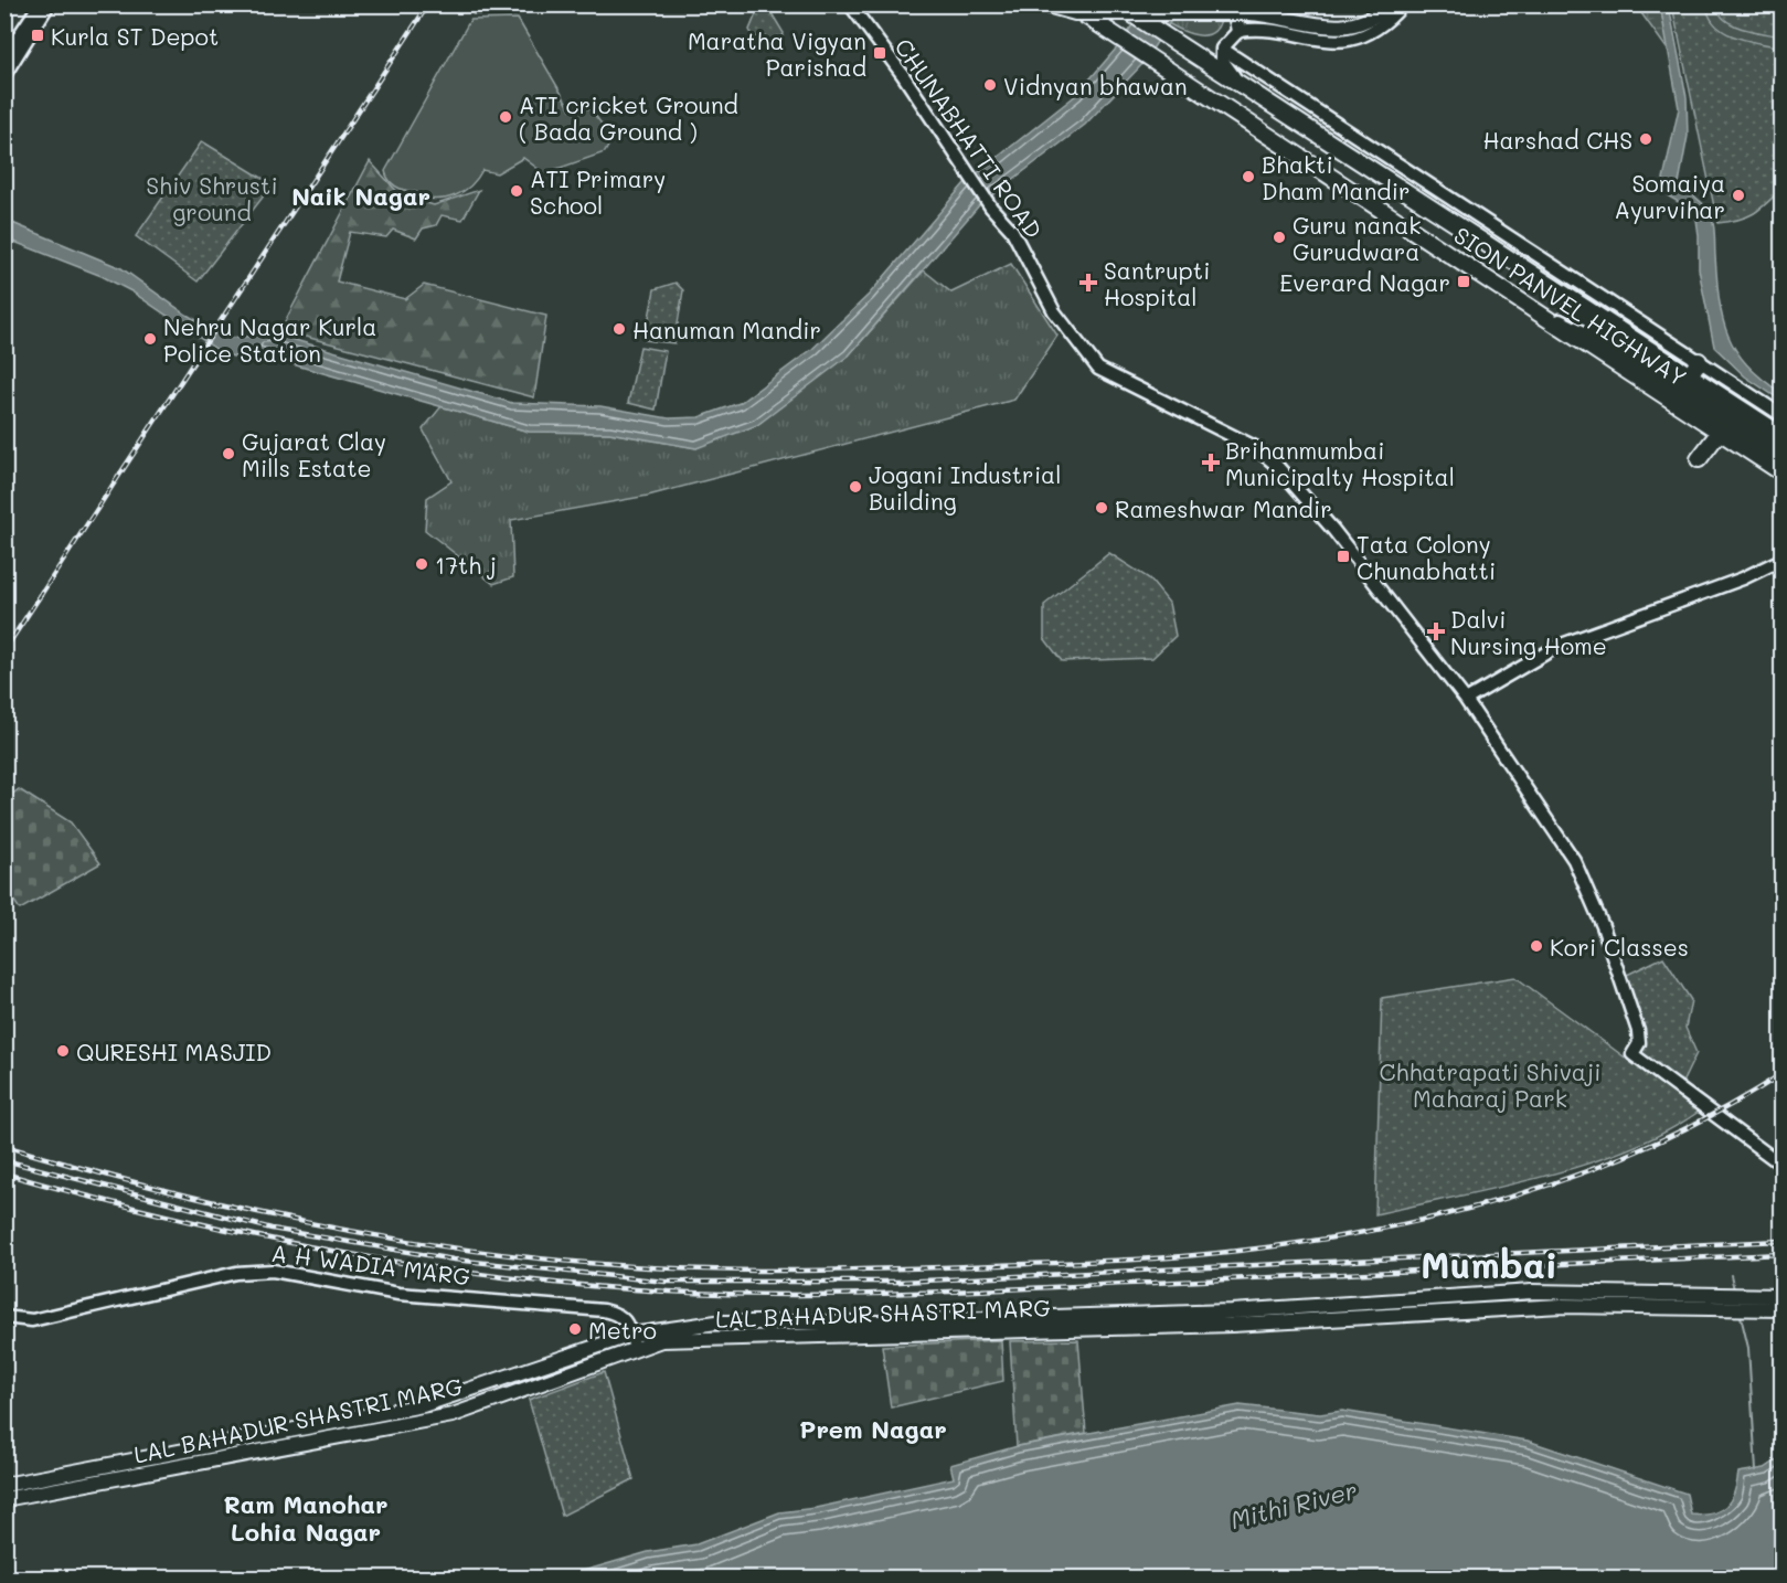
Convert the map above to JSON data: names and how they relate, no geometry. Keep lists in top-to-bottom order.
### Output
{
  "streets": {
    "highway": ["SION PANVEL HIGHWAY"],
    "main road": ["CHUNABHATTI ROAD", "A H WADIA MARG", "LAL BAHADUR SHASTRI MARG"]
  },
  "crossings": [
    ["A H WADIA MARG", "LAL BAHADUR SHASTRI MARG"]
  ],
  "districts": [
    "Naik Nagar",
    "Mumbai",
    "Prem Nagar",
    "Ram Manohar Lohia Nagar"
  ],
  "water": ["Mithi River"],
  "parks": ["Shiv Shrusti ground", "Chhatrapati Shivaji Maharaj Park"],
  "places": {
    "transit": [
      "Kurla ST Depot",
      "Maratha Vigyan Parishad",
      "Everard Nagar",
      "Tata Colony Chunabhatti"
    ],
    "other": [
      "Vidnyan bhawan",
      "ATI cricket Ground ( Bada Ground )",
      "Harshad CHS",
      "Bhakti Dham Mandir",
      "ATI Primary School",
      "Somaiya Ayurvihar",
      "Guru nanak Gurudwara",
      "Hanuman Mandir",
      "Nehru Nagar Kurla Police Station",
      "Gujarat Clay Mills Estate",
      "Jogani Industrial Building",
      "Rameshwar Mandir",
      "17th j",
      "Kori Classes",
      "QURESHI MASJID",
      "Metro"
    ],
    "health": ["Santrupti Hospital", "Brihanmumbai Municipalty Hospital", "Dalvi Nursing Home"]
  }
}
